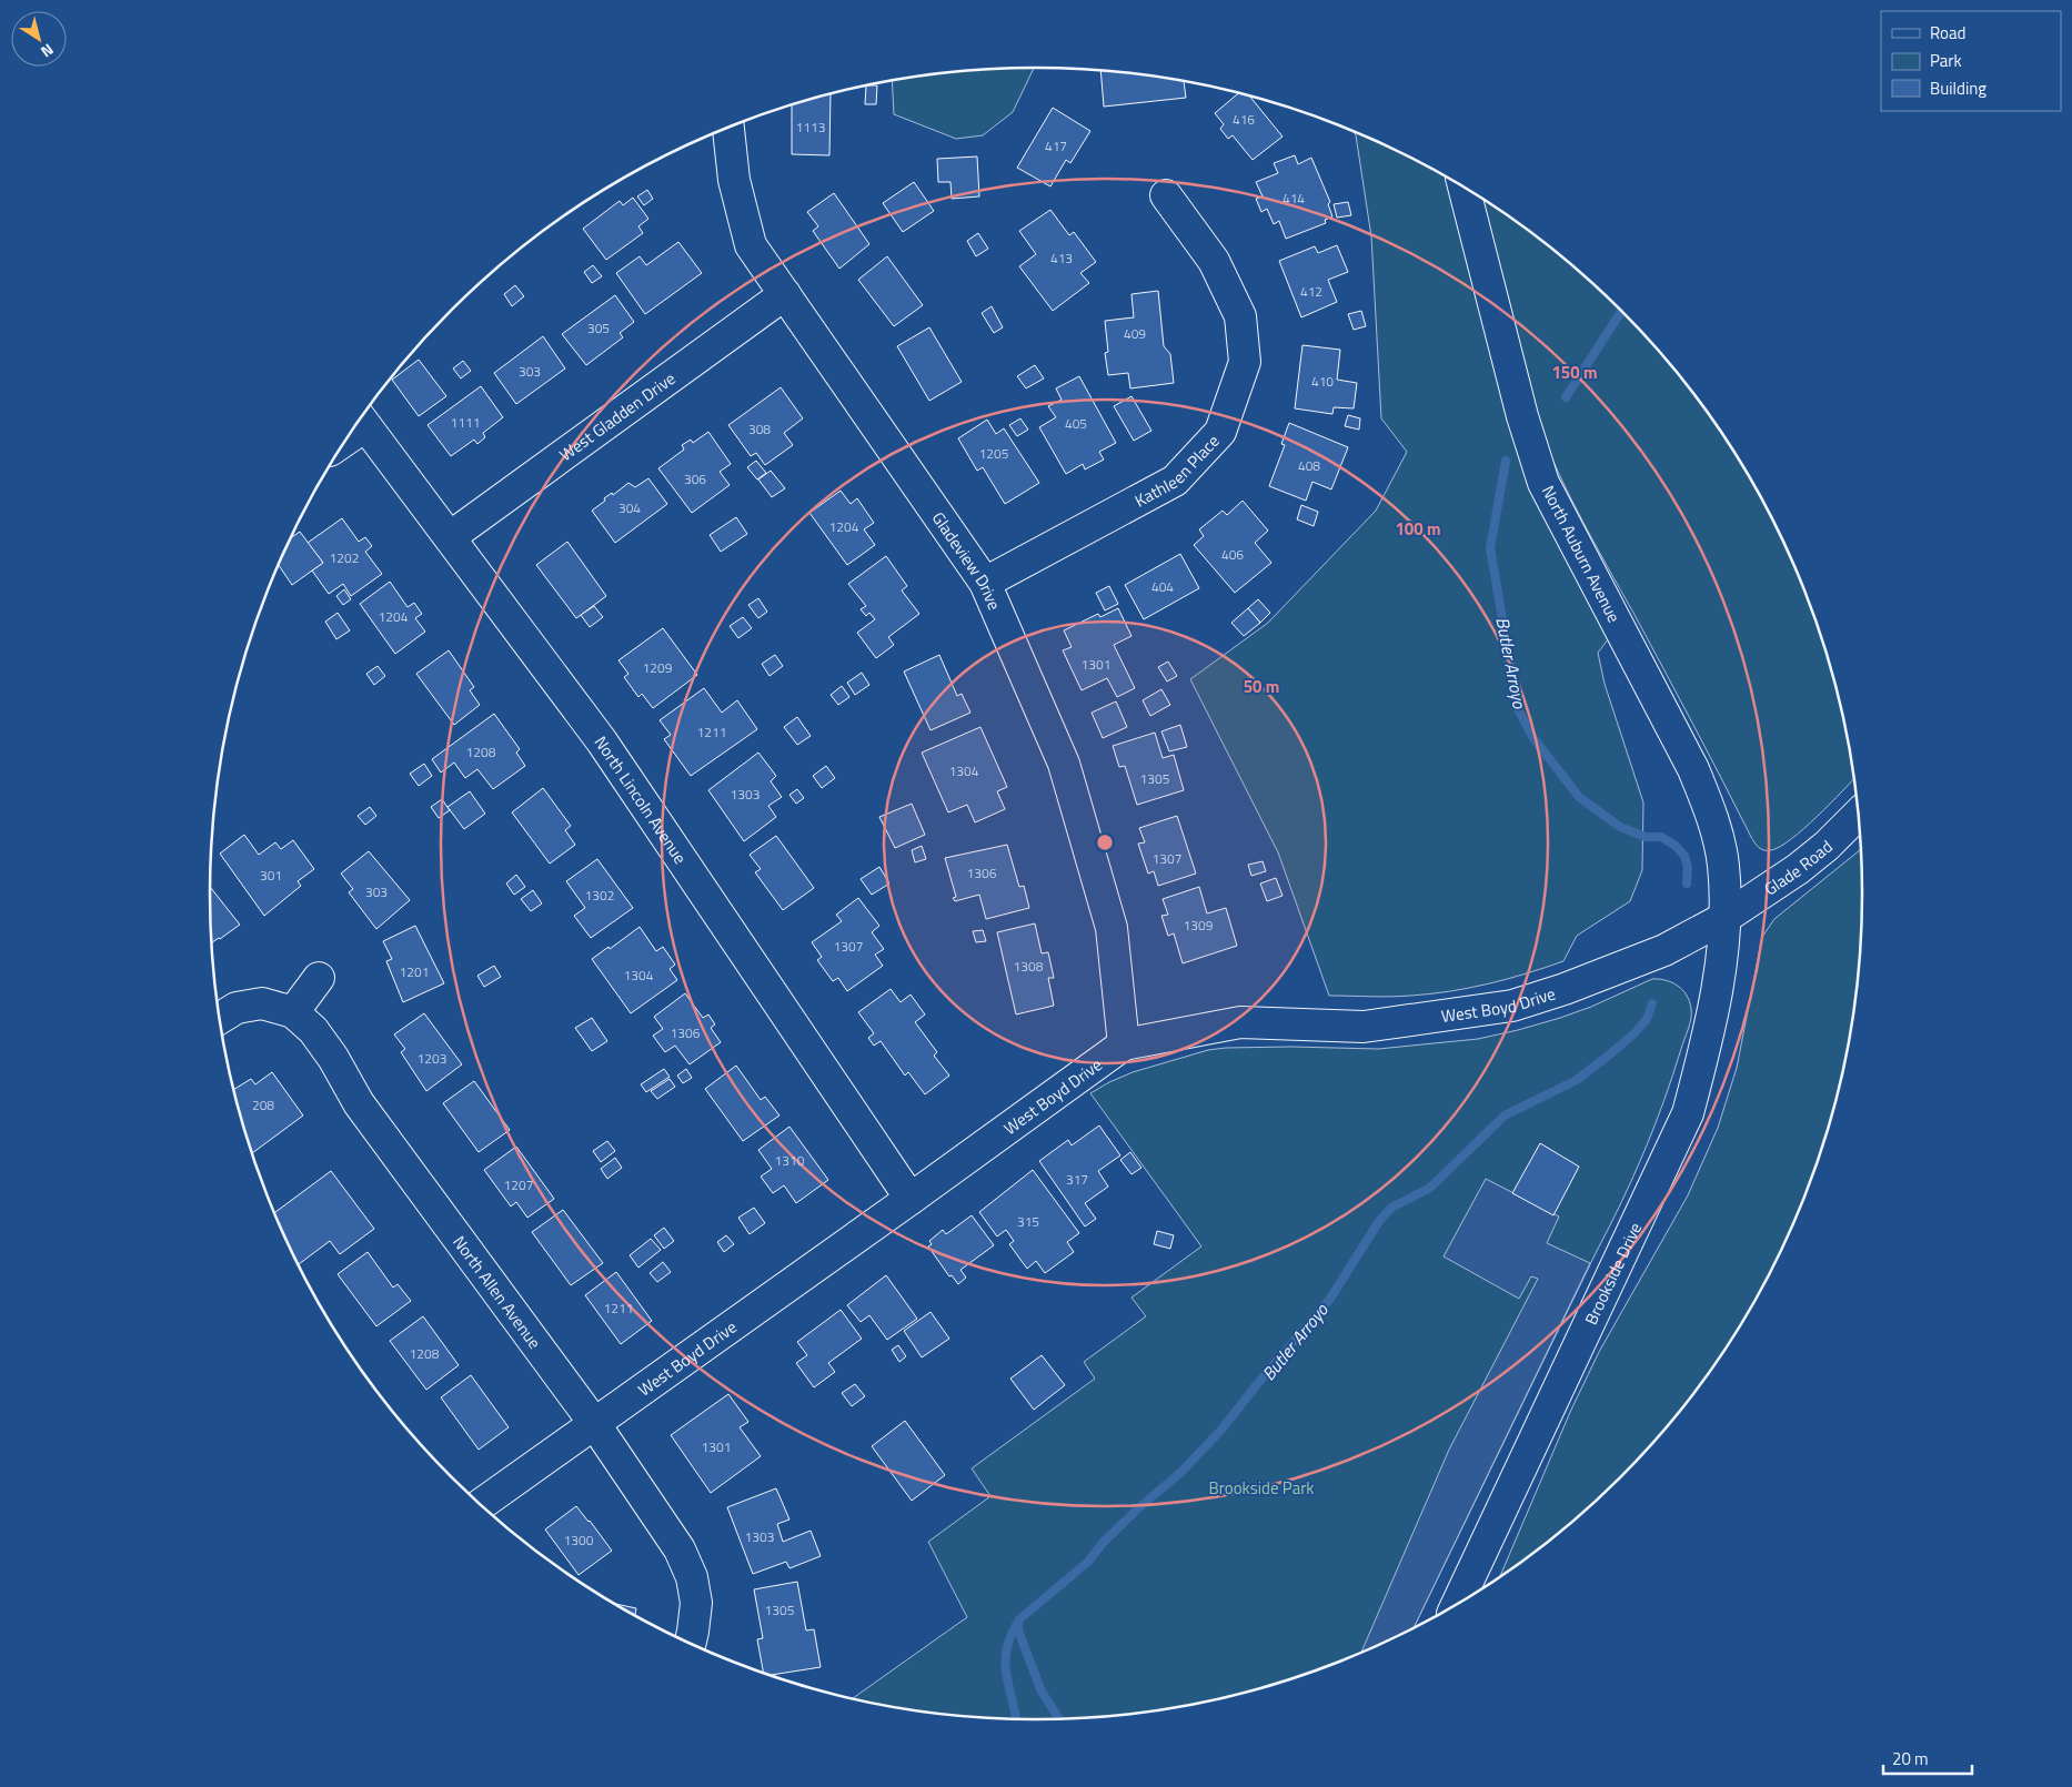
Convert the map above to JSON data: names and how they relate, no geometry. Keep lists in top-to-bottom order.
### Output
{
  "streets": {
    "street": [
      "West Gladden Drive",
      "Kathleen Place",
      "North Auburn Avenue",
      "Gladeview Drive",
      "North Lincoln Avenue",
      "Glade Road",
      "West Boyd Drive",
      "Brookside Drive",
      "North Allen Avenue"
    ]
  },
  "crossings": [
    ["West Gladden Drive", "Gladeview Drive"],
    ["West Gladden Drive", "North Lincoln Avenue"],
    ["Kathleen Place", "Gladeview Drive"],
    ["North Auburn Avenue", "Glade Road"],
    ["North Auburn Avenue", "West Boyd Drive"],
    ["North Auburn Avenue", "Brookside Drive"],
    ["Gladeview Drive", "West Boyd Drive"],
    ["North Lincoln Avenue", "West Boyd Drive"],
    ["Glade Road", "West Boyd Drive"],
    ["Glade Road", "Brookside Drive"],
    ["West Boyd Drive", "Brookside Drive"],
    ["West Boyd Drive", "North Allen Avenue"]
  ],
  "water": ["Butler Arroyo"],
  "parks": ["Brookside Park"],
  "house_numbers": [
    "416",
    "1113",
    "417",
    "414",
    "413",
    "412",
    "305",
    "409",
    "303",
    "410",
    "1111",
    "405",
    "308",
    "1205",
    "408",
    "306",
    "304",
    "1204",
    "406",
    "1202",
    "404",
    "1204",
    "1301",
    "1209",
    "1211",
    "1208",
    "1304",
    "1305",
    "1303",
    "1307",
    "1306",
    "301",
    "303",
    "1302",
    "1309",
    "1307",
    "1308",
    "1201",
    "1304",
    "1306",
    "1203",
    "208",
    "1310",
    "317",
    "1207",
    "315",
    "1211",
    "1208",
    "1301",
    "1303",
    "1300",
    "1305"
  ],
  "legend": ["Road", "Park", "Building"],
  "scale_bar": "20 m",
  "north": "bottom right",
  "rings": ["150 m", "100 m", "50 m"]
}
